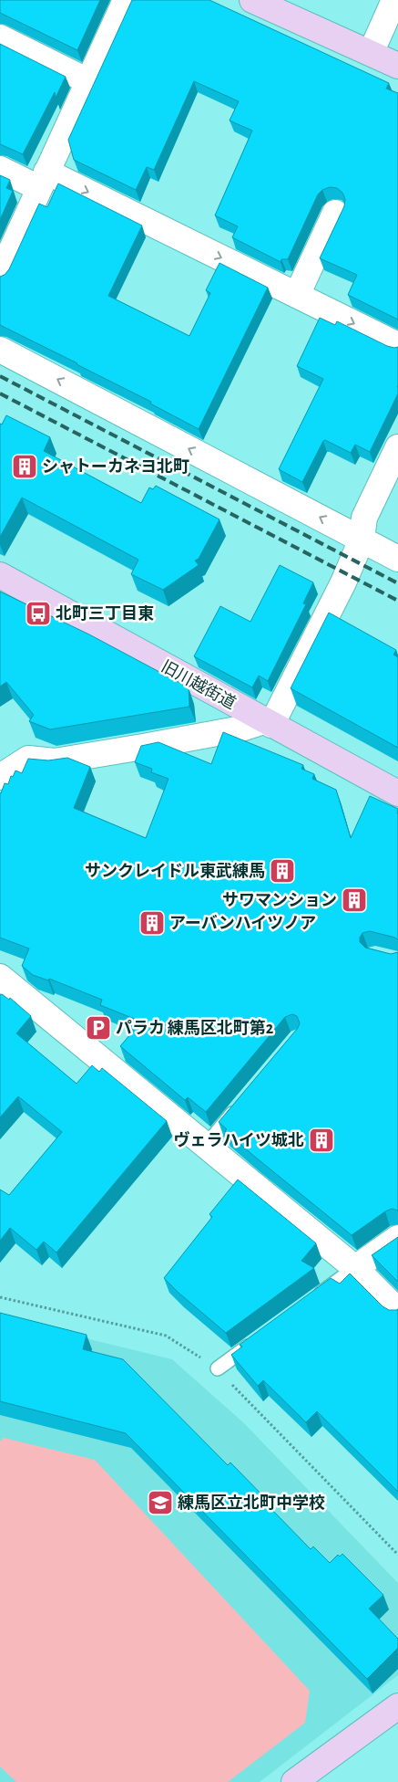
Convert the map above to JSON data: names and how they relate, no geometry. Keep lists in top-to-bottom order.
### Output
{
  "streets": {
    "street": ["旧川越街道"]
  },
  "places": {
    "building": [
      "シャトーカネヨ北町",
      "サンクレイドル東武練馬",
      "サワマンション",
      "アーバンハイツノア",
      "ヴェラハイツ城北"
    ],
    "bus stop": ["北町三丁目東"],
    "parking": ["パラカ 練馬区北町第2"],
    "school or university": ["練馬区立北町中学校"]
  }
}
